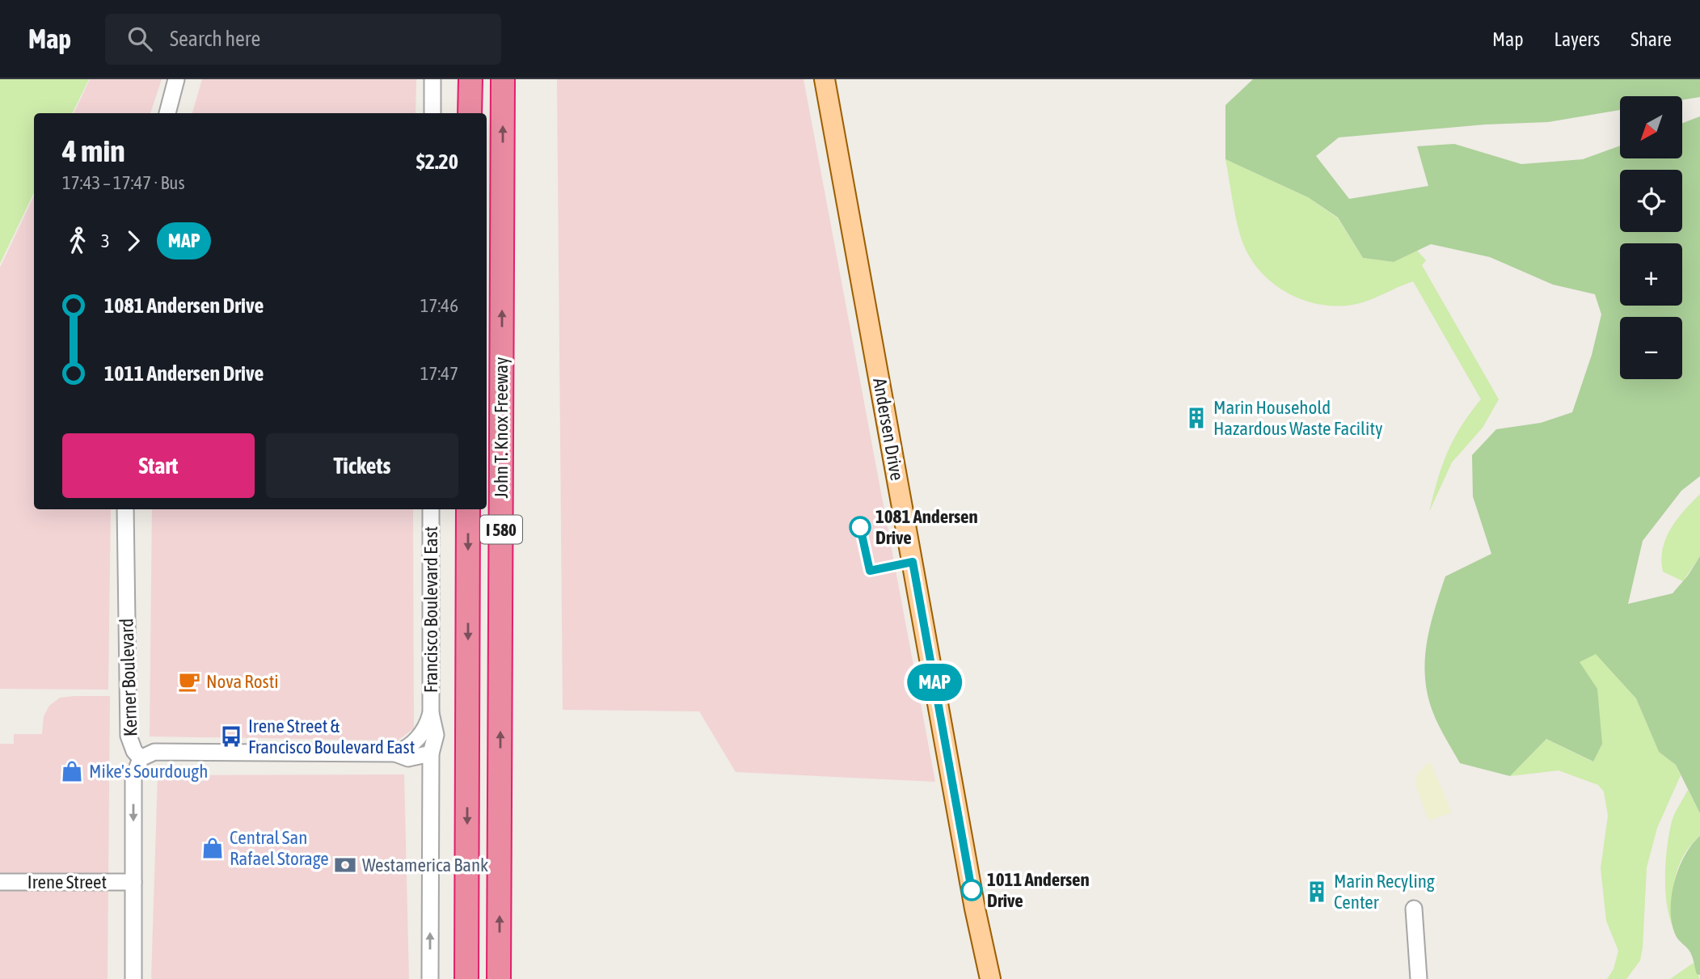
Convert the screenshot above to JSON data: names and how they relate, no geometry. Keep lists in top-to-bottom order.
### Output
{
  "streets": {
    "highway": ["John T. Knox Freeway", "I 580"],
    "main road": ["Andersen Drive"],
    "street": ["Francisco Boulevard East", "Kerner Boulevard", "Irene Street"]
  },
  "crossings": [
    ["Kerner Boulevard", "Irene Street"]
  ],
  "one_way": ["Francisco Boulevard East"],
  "places": {
    "building": ["Marin Household Hazardous Waste Facility", "Marin Recyling Center"],
    "other": ["1081 Andersen Drive", "1011 Andersen Drive"],
    "cafe": ["Nova Rosti"],
    "bus stop": ["Irene Street & Francisco Boulevard East"],
    "shop": ["Mike's Sourdough", "Central San Rafael Storage"],
    "bank": ["Westamerica Bank"]
  },
  "lines": ["bus line MAP"],
  "north": "bottom left",
  "page": {
    "header": "Map",
    "search": "Search here",
    "nav": ["Map", "Layers", "Share"],
    "on_map": "MAP",
    "map_buttons": ["+", "−"],
    "heading": ["4 min", "17:43 – 17:47 · Bus", "$2.20"],
    "legs": ["3", "MAP"],
    "list": [
      {
        "name": "1081 Andersen Drive",
        "value": "17:46"
      },
      {
        "name": "1011 Andersen Drive",
        "value": "17:47"
      }
    ],
    "buttons": ["Start", "Tickets"]
  }
}
